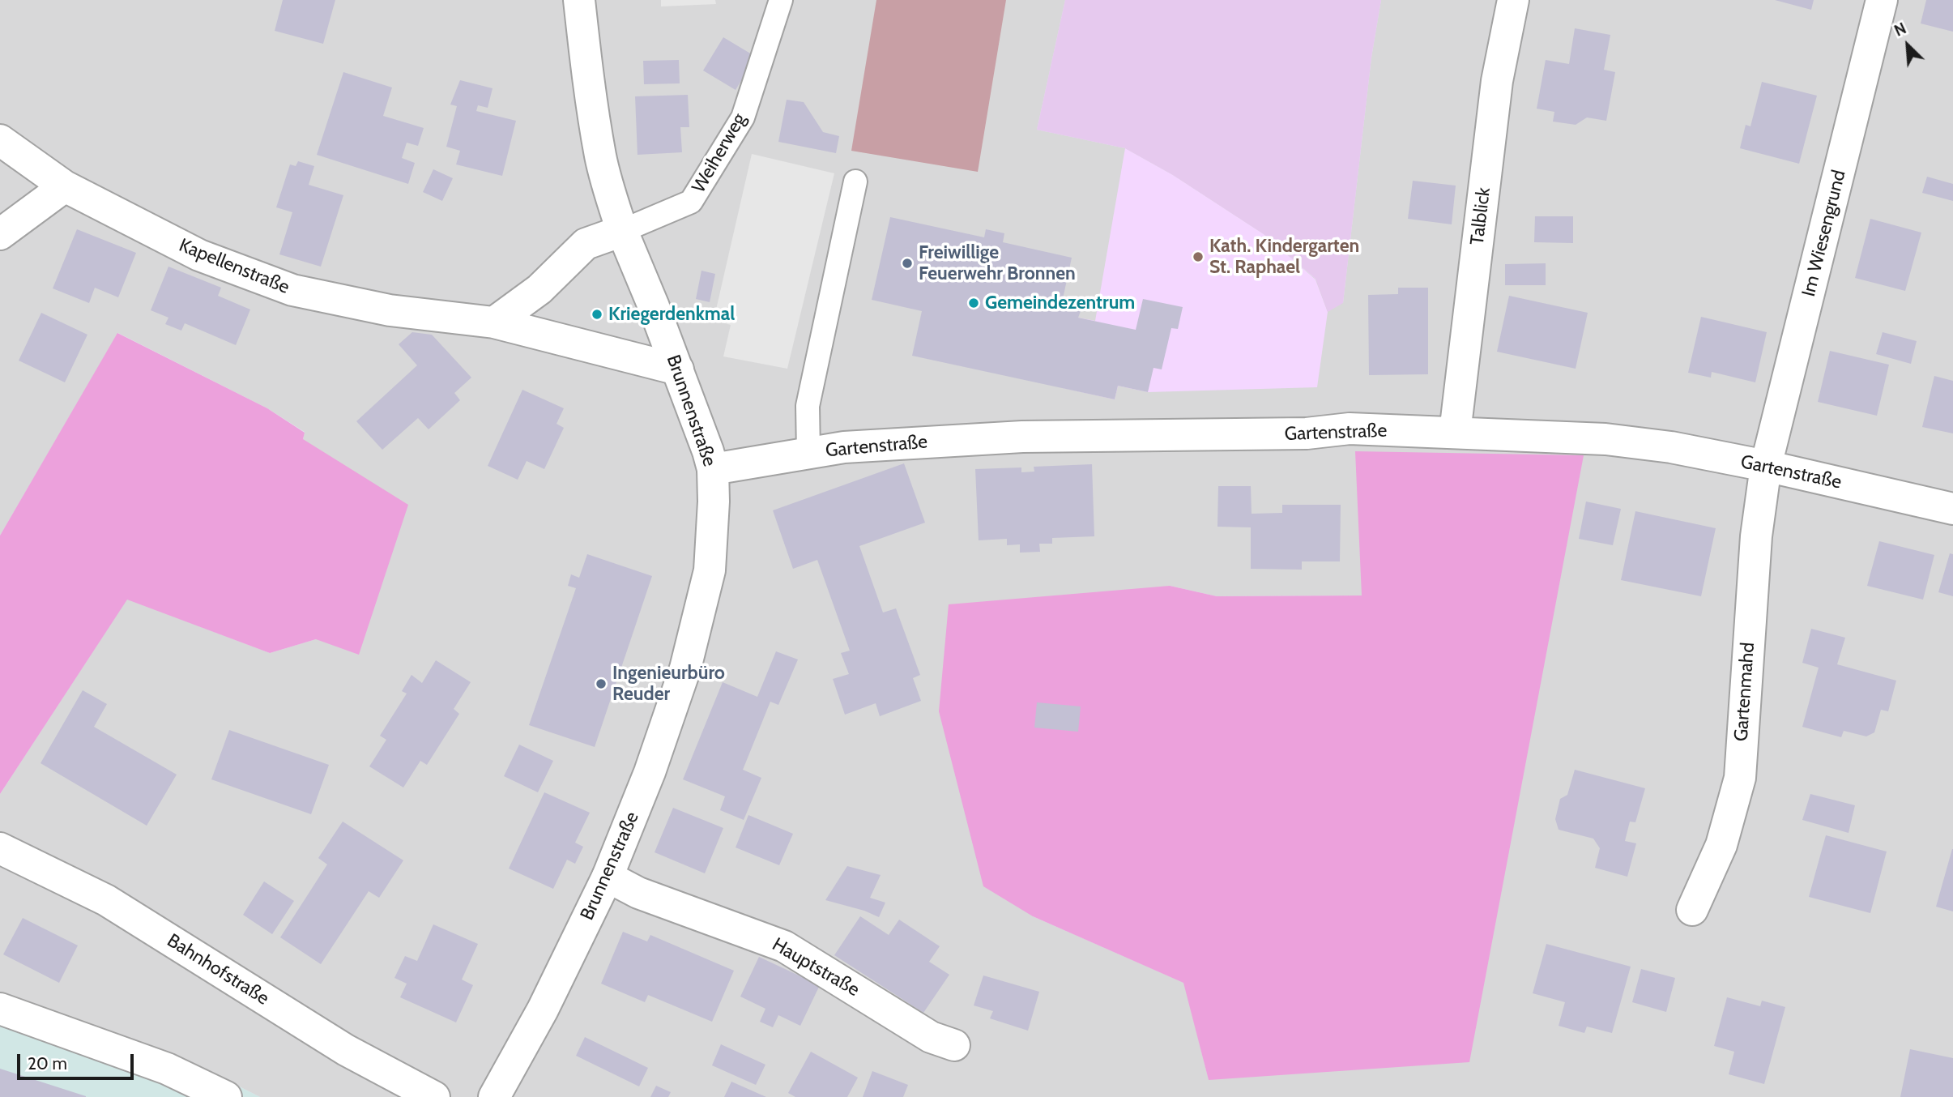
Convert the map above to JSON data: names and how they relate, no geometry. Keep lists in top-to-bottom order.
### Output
{
  "streets": {
    "street": [
      "Talblick",
      "Im Wiesengrund",
      "Kapellenstraße",
      "Brunnenstraße",
      "Gartenstraße",
      "Gartenmahd",
      "Hauptstraße",
      "Bahnhofstraße"
    ],
    "lane": ["Weiherweg"]
  },
  "crossings": [
    ["Weiherweg", "Brunnenstraße"],
    ["Talblick", "Gartenstraße"],
    ["Im Wiesengrund", "Gartenstraße"],
    ["Im Wiesengrund", "Gartenmahd"],
    ["Kapellenstraße", "Brunnenstraße"],
    ["Brunnenstraße", "Gartenstraße"],
    ["Brunnenstraße", "Hauptstraße"],
    ["Gartenstraße", "Gartenmahd"]
  ],
  "places": [
    "Kath. Kindergarten St. Raphael",
    "Freiwillige Feuerwehr Bronnen",
    "Gemeindezentrum",
    "Kriegerdenkmal",
    "Ingenieurbüro Reuder"
  ],
  "scale_bar": "20 m",
  "north": "top left"
}
